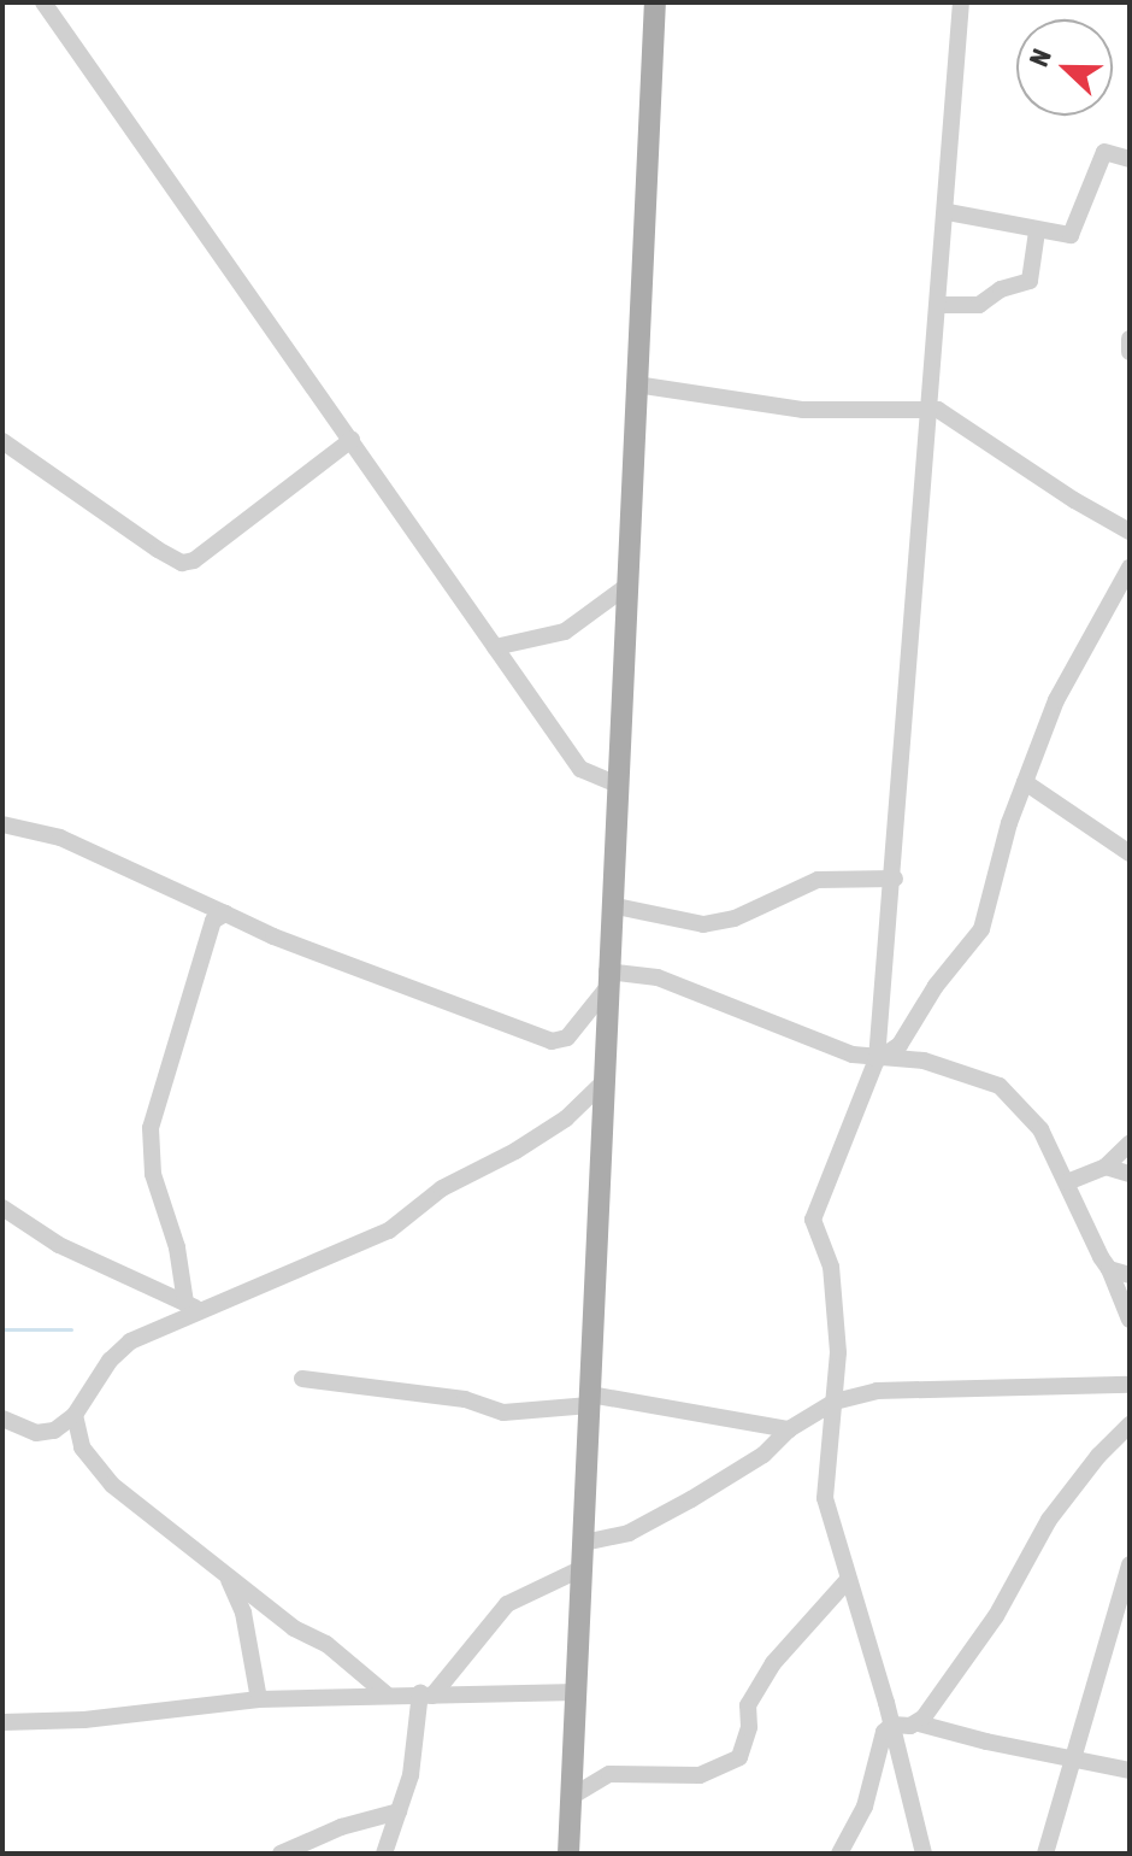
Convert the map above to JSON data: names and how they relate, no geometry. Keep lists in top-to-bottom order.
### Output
{
  "north": "left"
}
